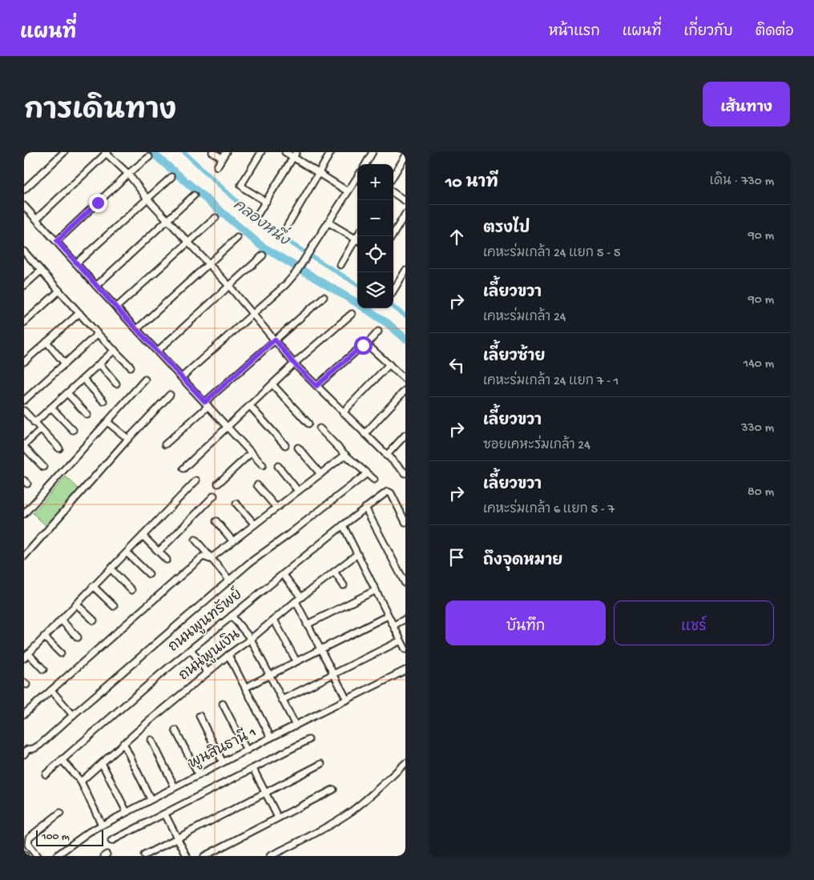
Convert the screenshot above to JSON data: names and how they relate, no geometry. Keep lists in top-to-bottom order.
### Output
{
  "streets": {
    "street": ["ถนนพูนทรัพย์", "ถนนพูนเงิน", "พูนสินธานี 1"]
  },
  "water": ["คลองหนึ่ง"],
  "scale_bar": "100 m",
  "page": {
    "header": "แผนที่",
    "nav": [
      "หน้าแรก",
      "แผนที่",
      "เกี่ยวกับ",
      "ติดต่อ"
    ],
    "title": "การเดินทาง",
    "buttons": [
      "เส้นทาง",
      ["บันทึก", "แชร์"]
    ],
    "heading": ["10 นาที", "เดิน · 730 m"],
    "map_buttons": ["+", "−"],
    "list": [
      ["ตรงไป", "เคหะร่มเกล้า 24 แยก 5 - 5", "90 m"],
      ["เลี้ยวขวา", "เคหะร่มเกล้า 24", "90 m"],
      ["เลี้ยวซ้าย", "เคหะร่มเกล้า 24 แยก 7 - 1", "140 m"],
      ["เลี้ยวขวา", "ซอยเคหะร่มเกล้า 24", "330 m"],
      ["เลี้ยวขวา", "เคหะร่มเกล้า 6 แยก 5 - 7", "80 m"],
      "ถึงจุดหมาย"
    ],
    "scale": "100 m"
  }
}
